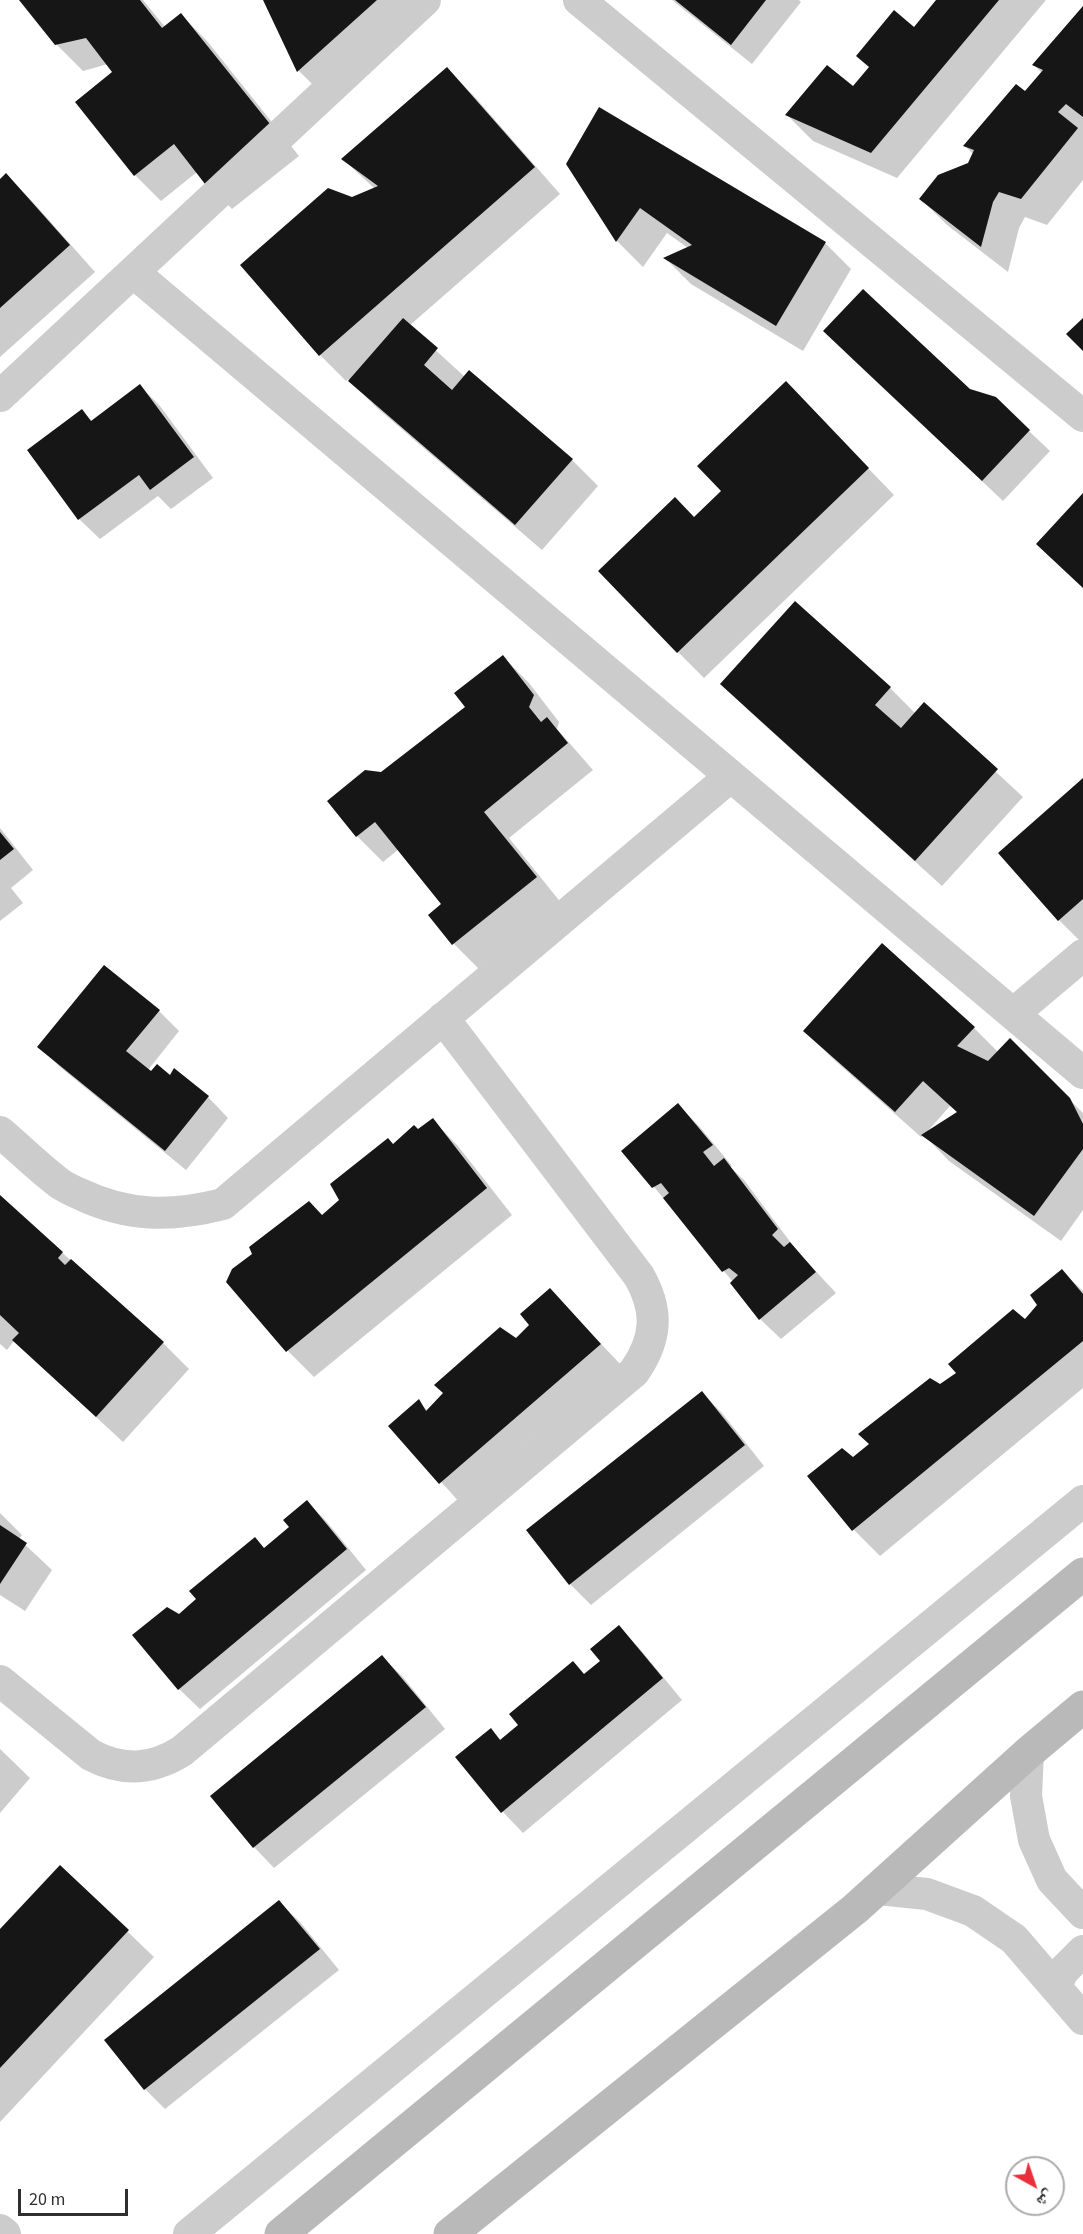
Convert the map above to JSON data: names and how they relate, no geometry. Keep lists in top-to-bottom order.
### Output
{
  "scale_bar": "20 m",
  "north": "bottom right"
}
